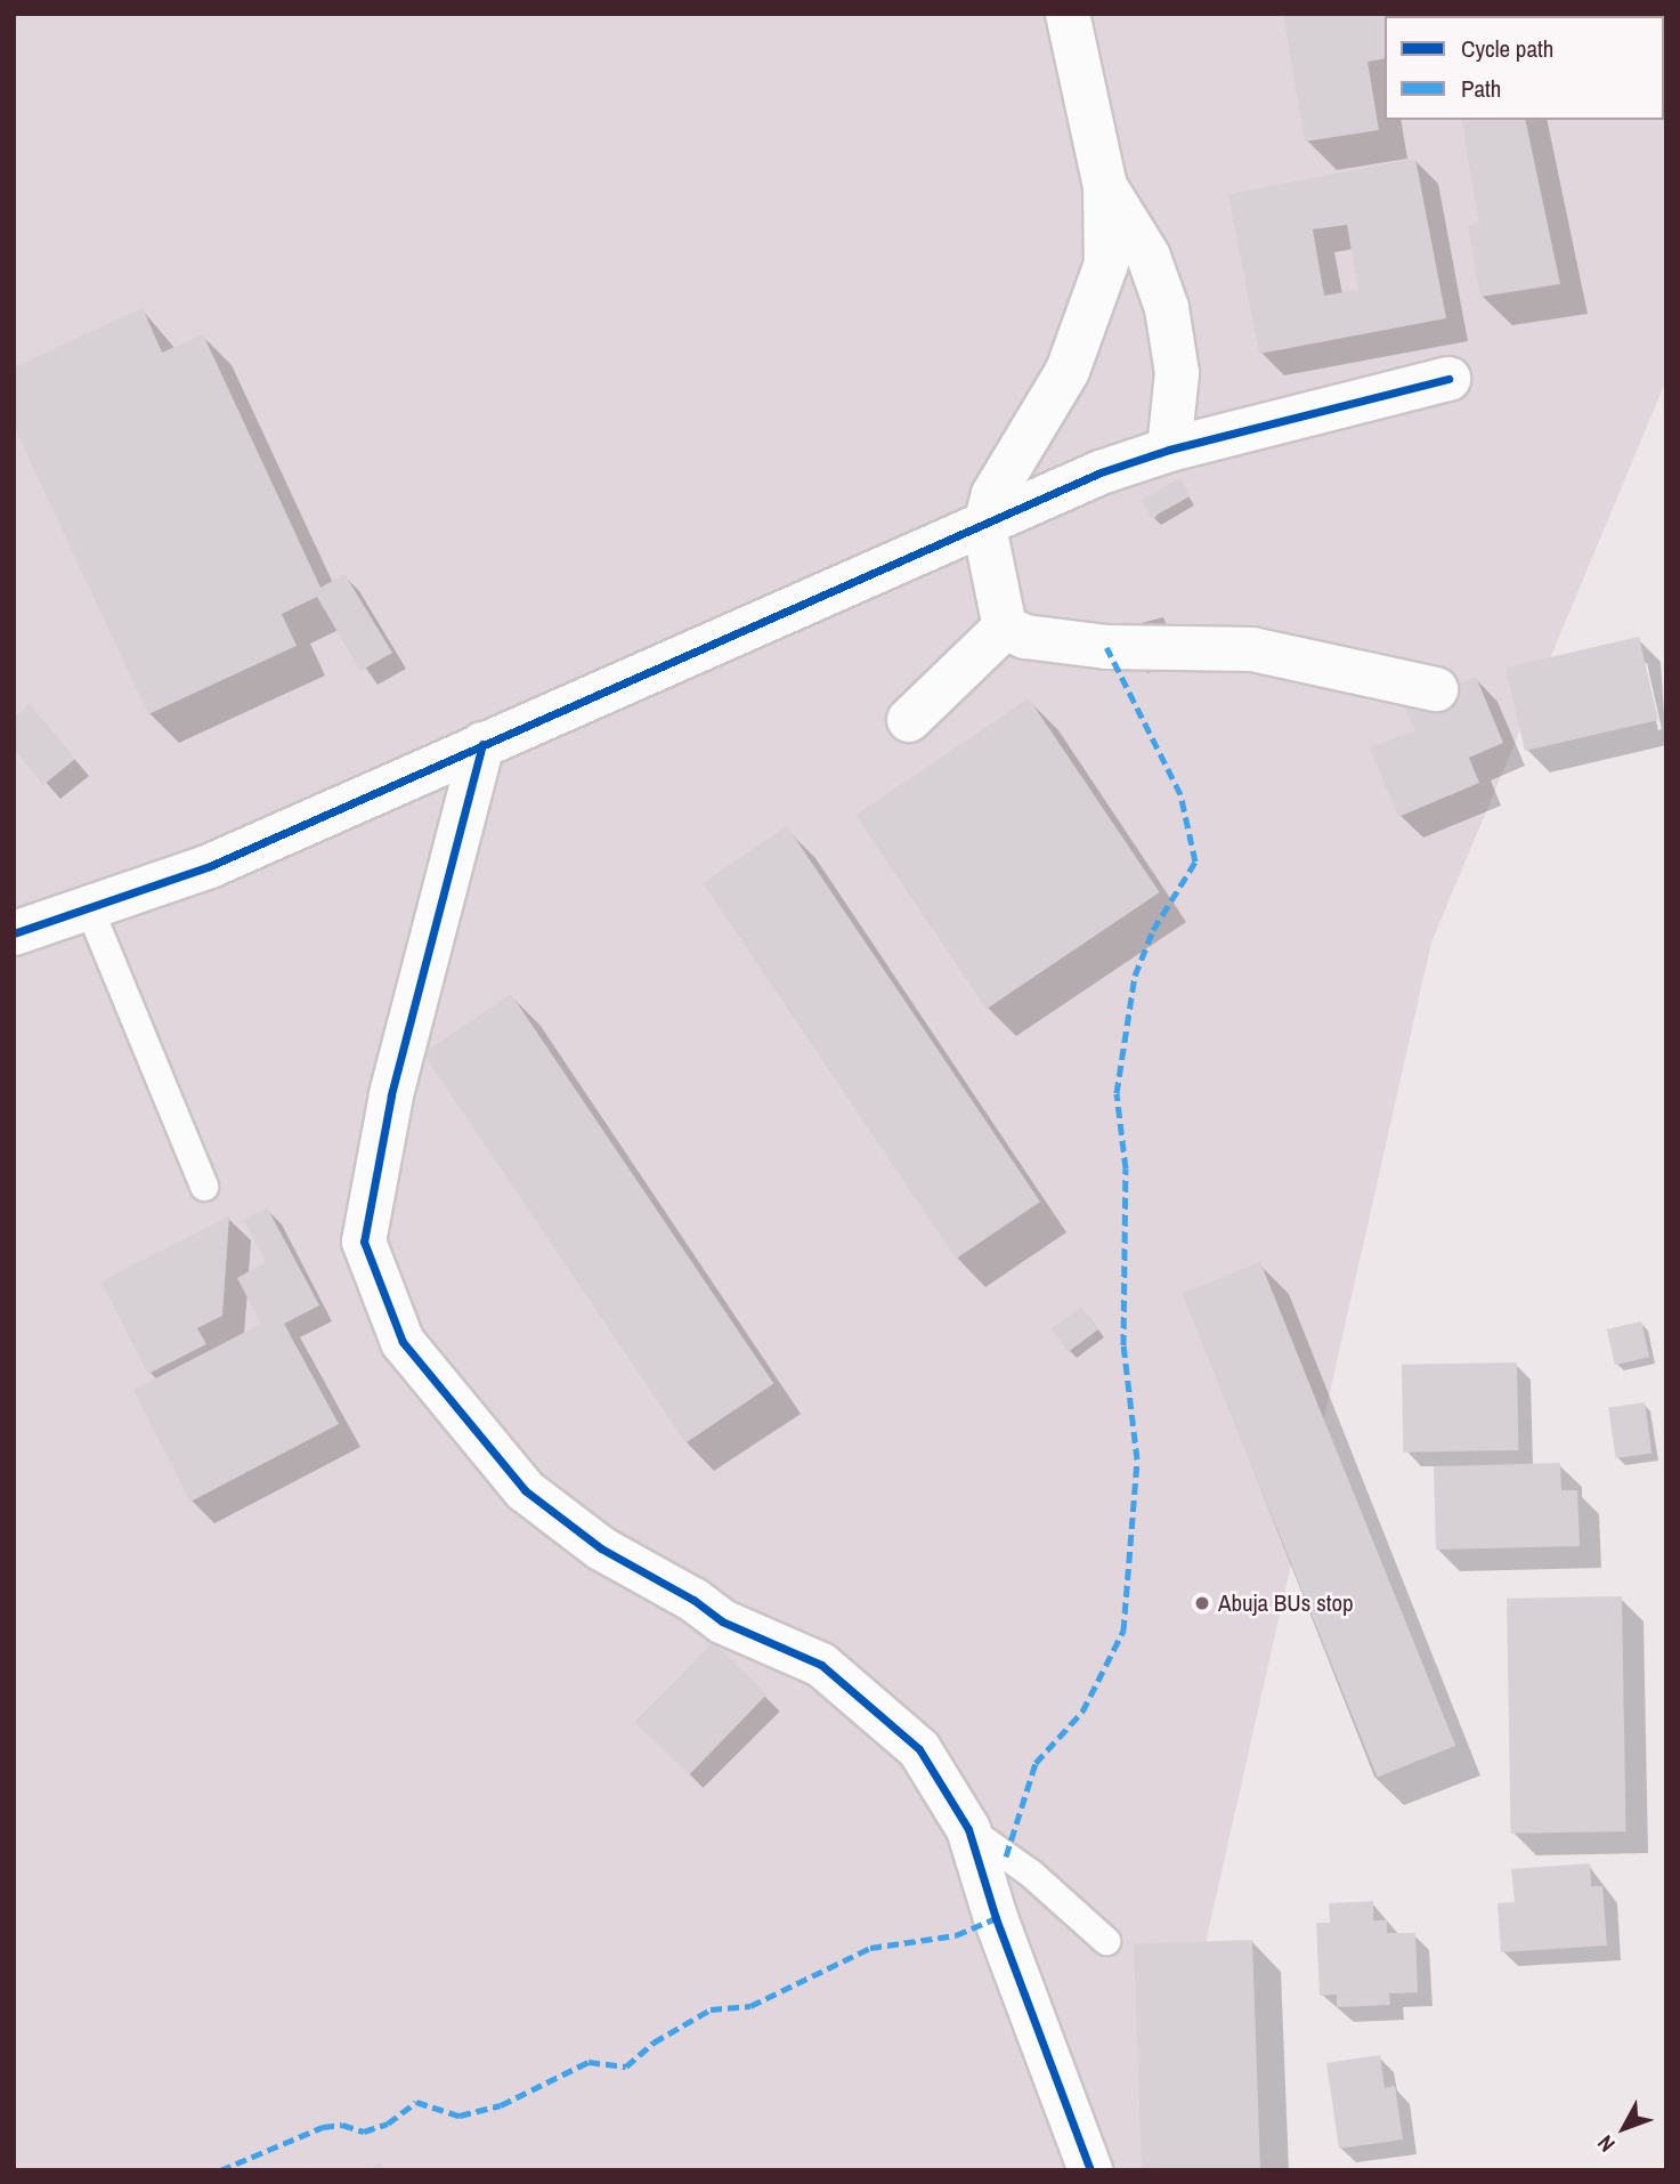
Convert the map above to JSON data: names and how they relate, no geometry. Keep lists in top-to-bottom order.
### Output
{
  "places": ["Abuja BUs stop"],
  "legend": ["Cycle path", "Path"],
  "north": "bottom left"
}
